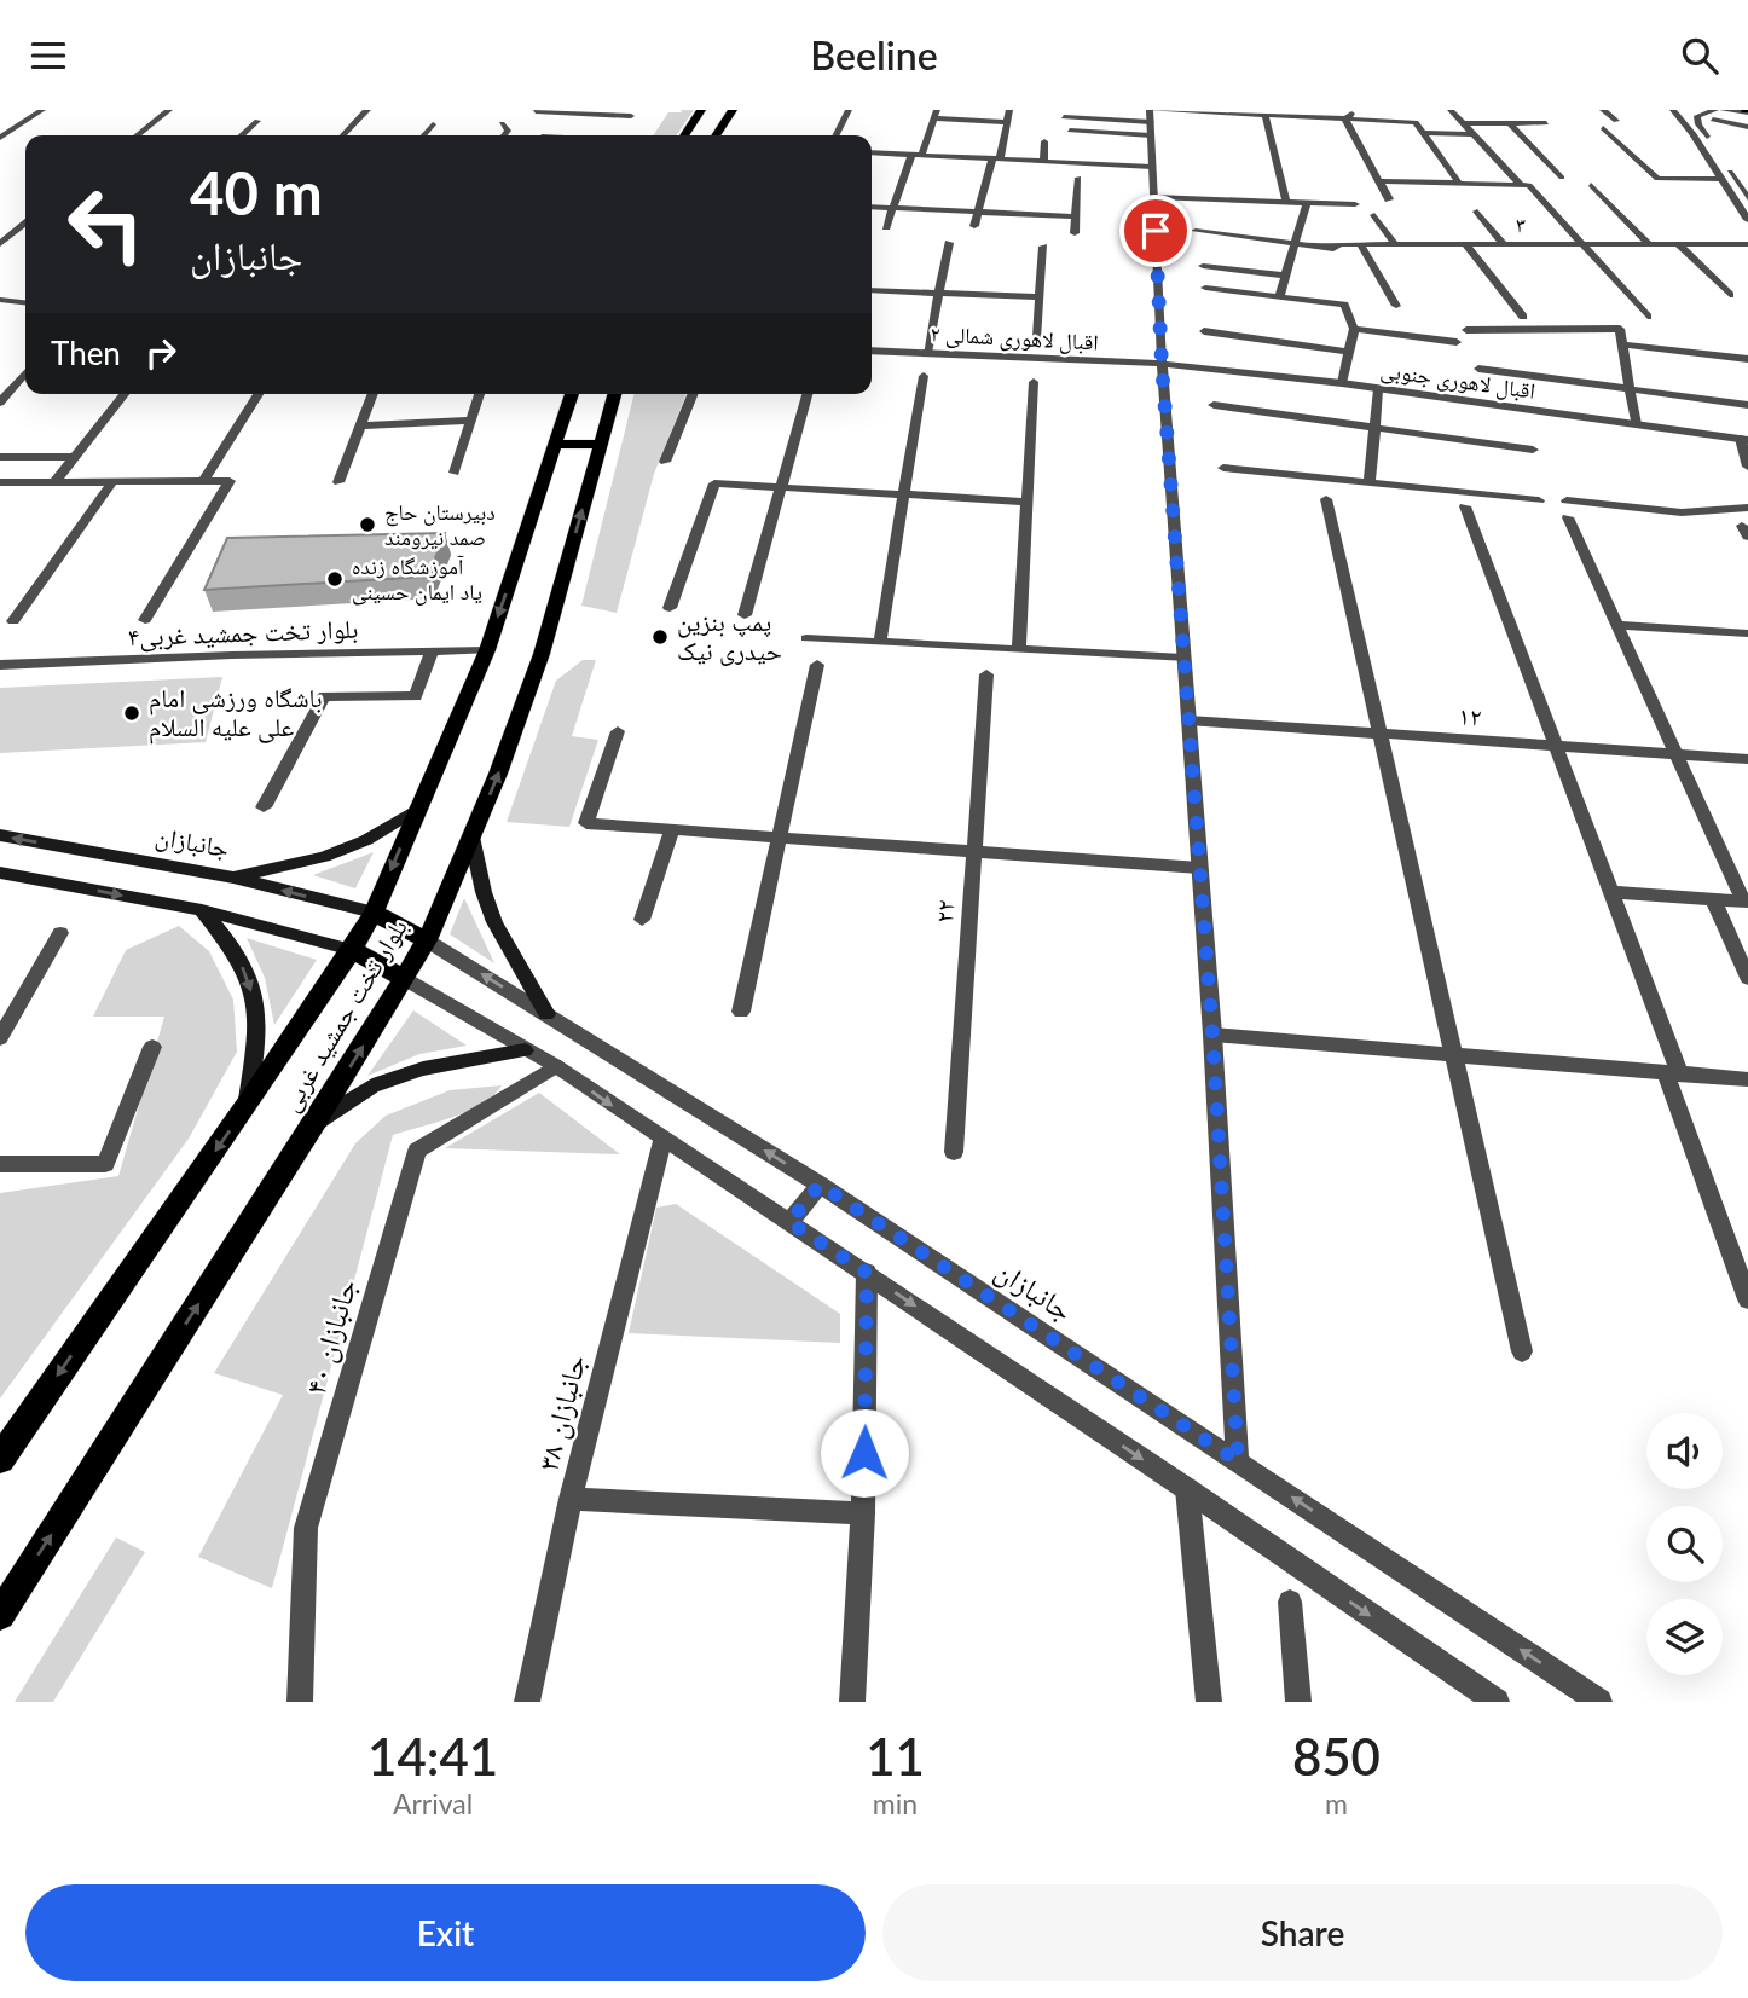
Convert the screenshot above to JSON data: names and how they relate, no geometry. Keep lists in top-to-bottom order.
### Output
{
  "streets": {
    "main road": ["جانبازان", "بلوار تخت جمشید غربی"],
    "street": [
      "۳",
      "اقبال لاهوری شمالی ۲",
      "اقبال لاهوری جنوبی",
      "بلوار تخت جمشید غربی۴",
      "۱۲",
      "۲۲",
      "۴۰ جانبازان",
      "۳۸ جانبازان"
    ]
  },
  "crossings": [
    ["اقبال لاهوری شمالی ۲", "اقبال لاهوری جنوبی"],
    ["بلوار تخت جمشید غربی۴", "بلوار تخت جمشید غربی"],
    ["جانبازان", "بلوار تخت جمشید غربی"]
  ],
  "one_way": ["جانبازان"],
  "places": [
    "دبیرستان حاج صمد نیرومند",
    "آموزشگاه زنده یاد ایمان حسینی",
    "پمپ بنزین حیدری نیک",
    "باشگاه ورزشی امام علی علیه السلام"
  ],
  "page": {
    "header": "Beeline",
    "turn": ["40 m", "جانبازان"],
    "then": "Then",
    "eta": [
      "14:41",
      "Arrival",
      "11",
      "min",
      "850",
      "m"
    ],
    "buttons": ["Exit", "Share"]
  }
}
